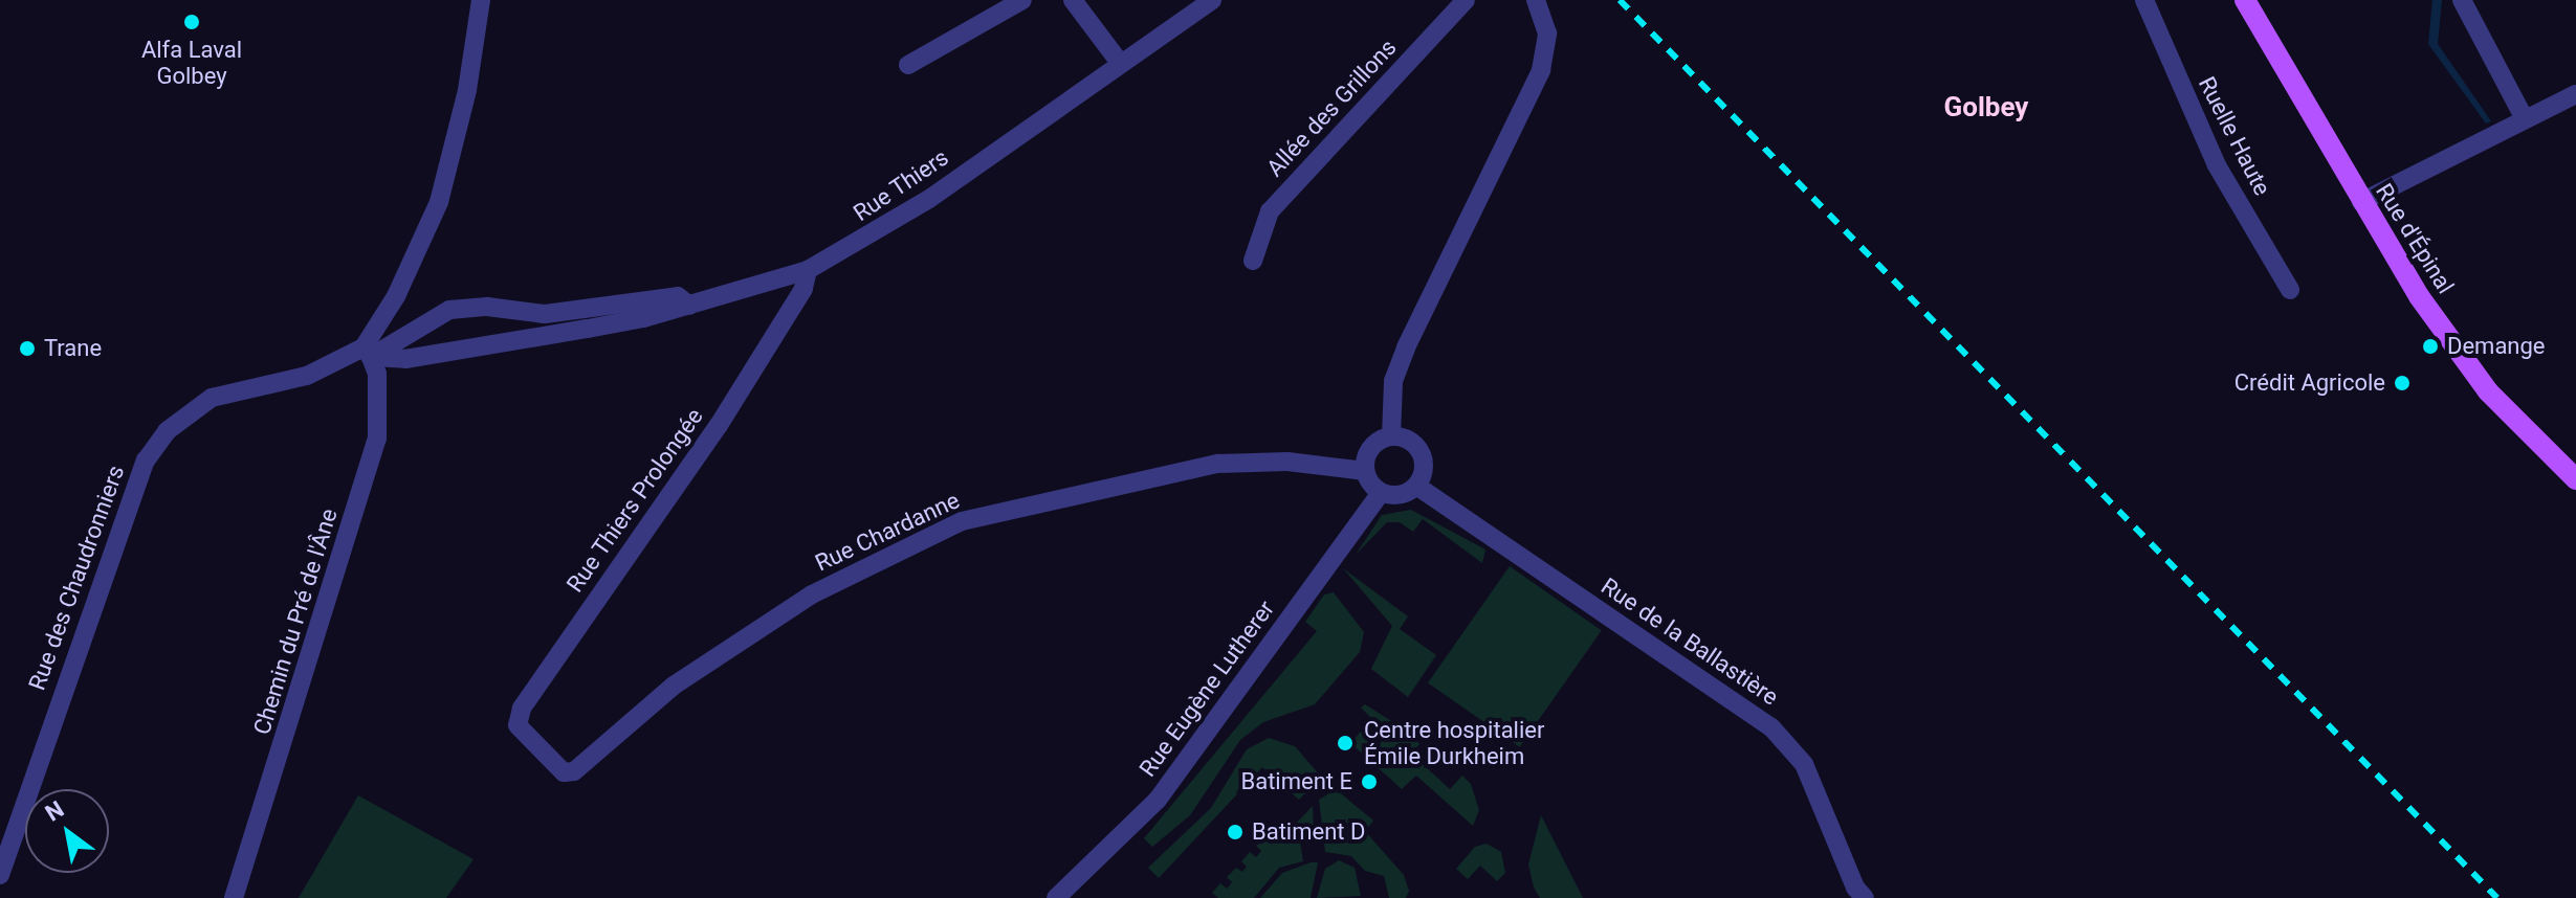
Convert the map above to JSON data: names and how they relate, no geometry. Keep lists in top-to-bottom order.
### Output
{
  "streets": {
    "main road": ["Rue d'Épinal"],
    "street": [
      "Allée des Grillons",
      "Ruelle Haute",
      "Rue Thiers",
      "Rue Thiers Prolongée",
      "Rue Chardanne",
      "Rue des Chaudronniers",
      "Chemin du Pré de l'Âne",
      "Rue de la Ballastière",
      "Rue Eugène Lutherer"
    ]
  },
  "crossings": [
    ["Rue Thiers", "Rue Thiers Prolongée"],
    ["Rue Thiers", "Rue des Chaudronniers"],
    ["Rue Thiers", "Chemin du Pré de l'Âne"],
    ["Rue Thiers Prolongée", "Rue Chardanne"],
    ["Rue Chardanne", "Rue de la Ballastière"],
    ["Rue Chardanne", "Rue Eugène Lutherer"],
    ["Rue des Chaudronniers", "Chemin du Pré de l'Âne"],
    ["Rue de la Ballastière", "Rue Eugène Lutherer"]
  ],
  "districts": ["Golbey"],
  "places": [
    "Alfa Laval Golbey",
    "Demange",
    "Trane",
    "Crédit Agricole",
    "Centre hospitalier Émile Durkheim",
    "Batiment E",
    "Batiment D"
  ],
  "north": "top left"
}
